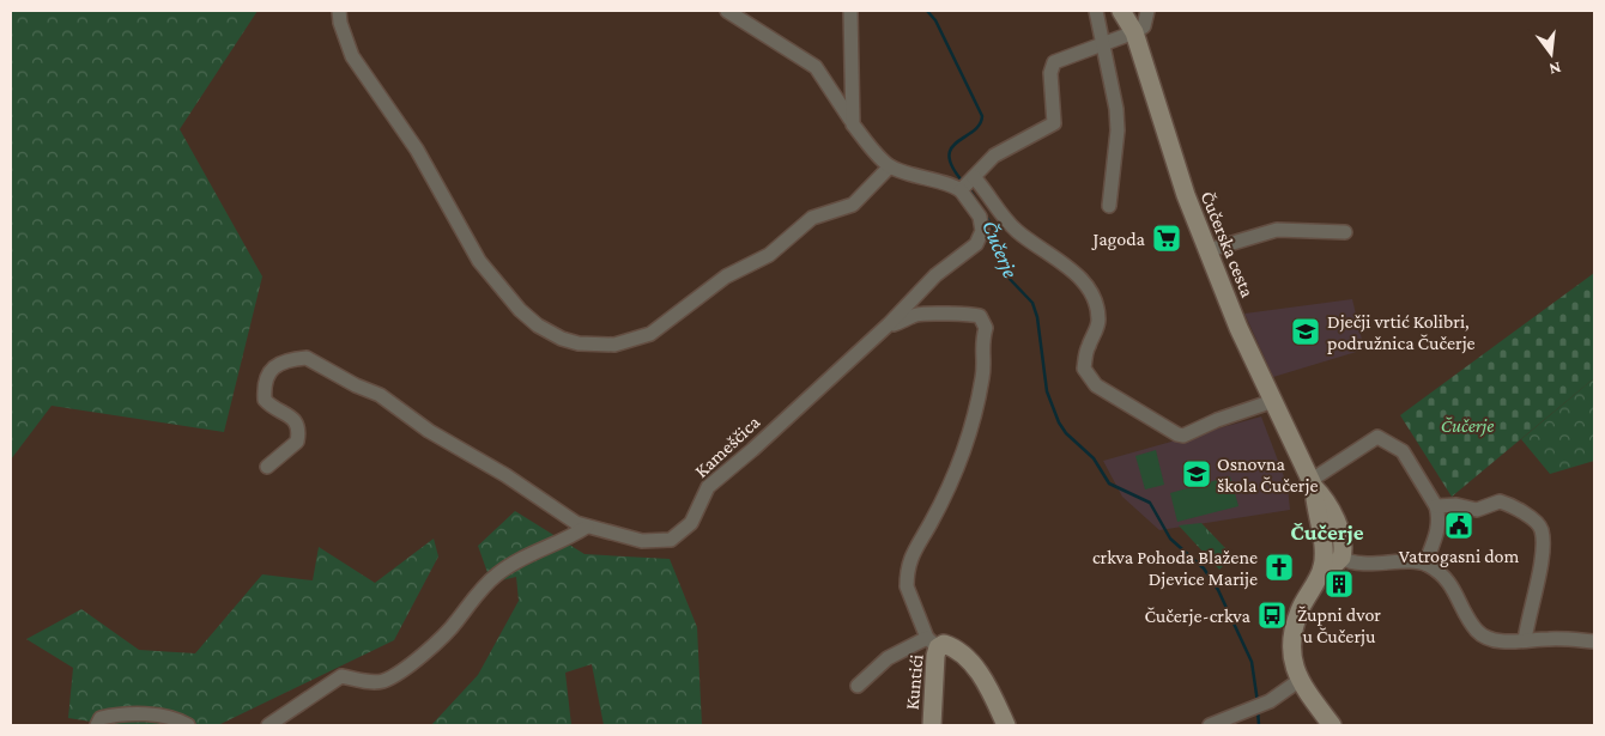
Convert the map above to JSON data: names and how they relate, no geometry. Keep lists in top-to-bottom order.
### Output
{
  "streets": {
    "street": ["Čučerska cesta", "Kameščica", "Kuntići"]
  },
  "crossings": [
    ["Kameščica", "Kuntići"]
  ],
  "districts": ["Čučerje"],
  "water": ["Čučerje"],
  "parks": ["Čučerje"],
  "places": {
    "supermarket": ["Jagoda"],
    "school or university": ["Dječji vrtić Kolibri, podružnica Čučerje", "Osnovna škola Čučerje"],
    "public building": ["Vatrogasni dom"],
    "church": ["crkva Pohoda Blažene Djevice Marije"],
    "building": ["Župni dvor u Čučerju"],
    "bus stop": ["Čučerje-crkva"]
  },
  "north": "bottom"
}
